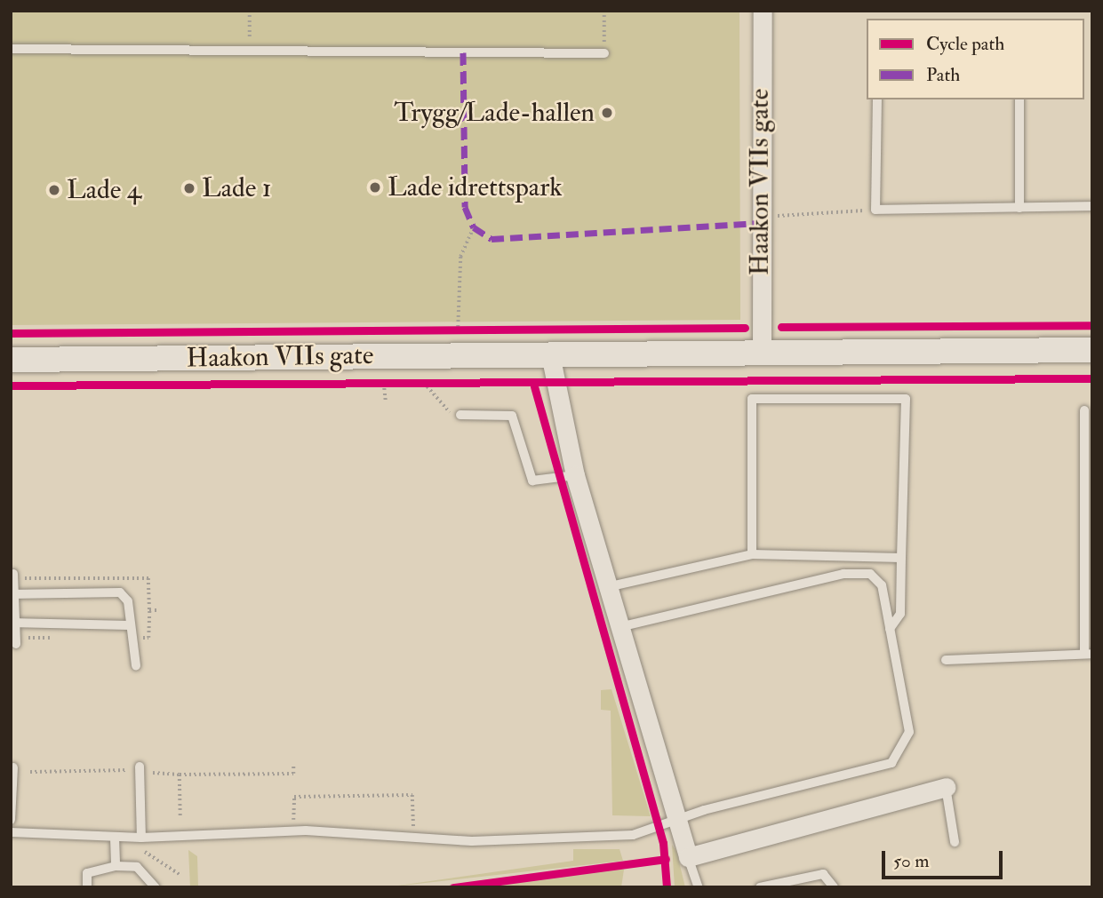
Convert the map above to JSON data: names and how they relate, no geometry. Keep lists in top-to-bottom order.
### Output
{
  "streets": {
    "main road": ["Haakon VIIs gate"]
  },
  "places": [
    "Trygg/Lade-hallen",
    "Lade idrettspark",
    "Lade 1",
    "Lade 4"
  ],
  "legend": ["Cycle path", "Path"],
  "scale_bar": "50 m"
}
